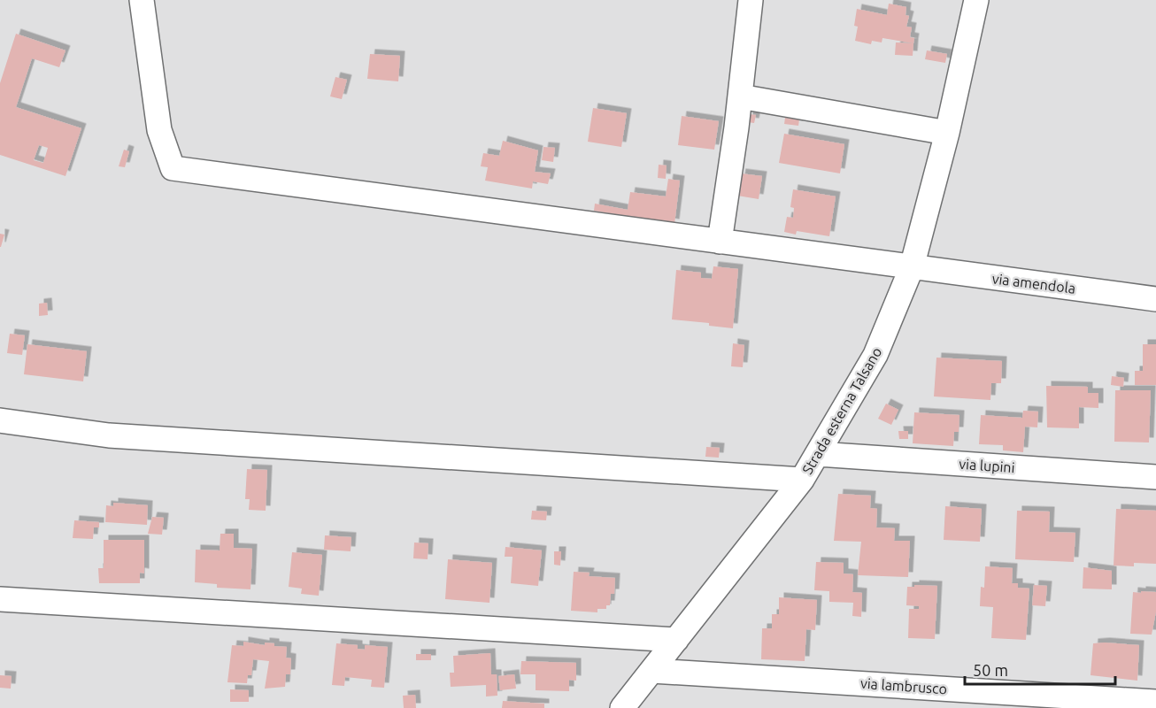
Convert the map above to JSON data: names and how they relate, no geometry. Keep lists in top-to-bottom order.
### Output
{
  "streets": {
    "street": [
      "via amendola",
      "Strada esterna Talsano",
      "via lupini",
      "via lambrusco"
    ]
  },
  "crossings": [
    ["via amendola", "Strada esterna Talsano"],
    ["Strada esterna Talsano", "via lupini"],
    ["Strada esterna Talsano", "via lambrusco"]
  ],
  "scale_bar": "50 m"
}
